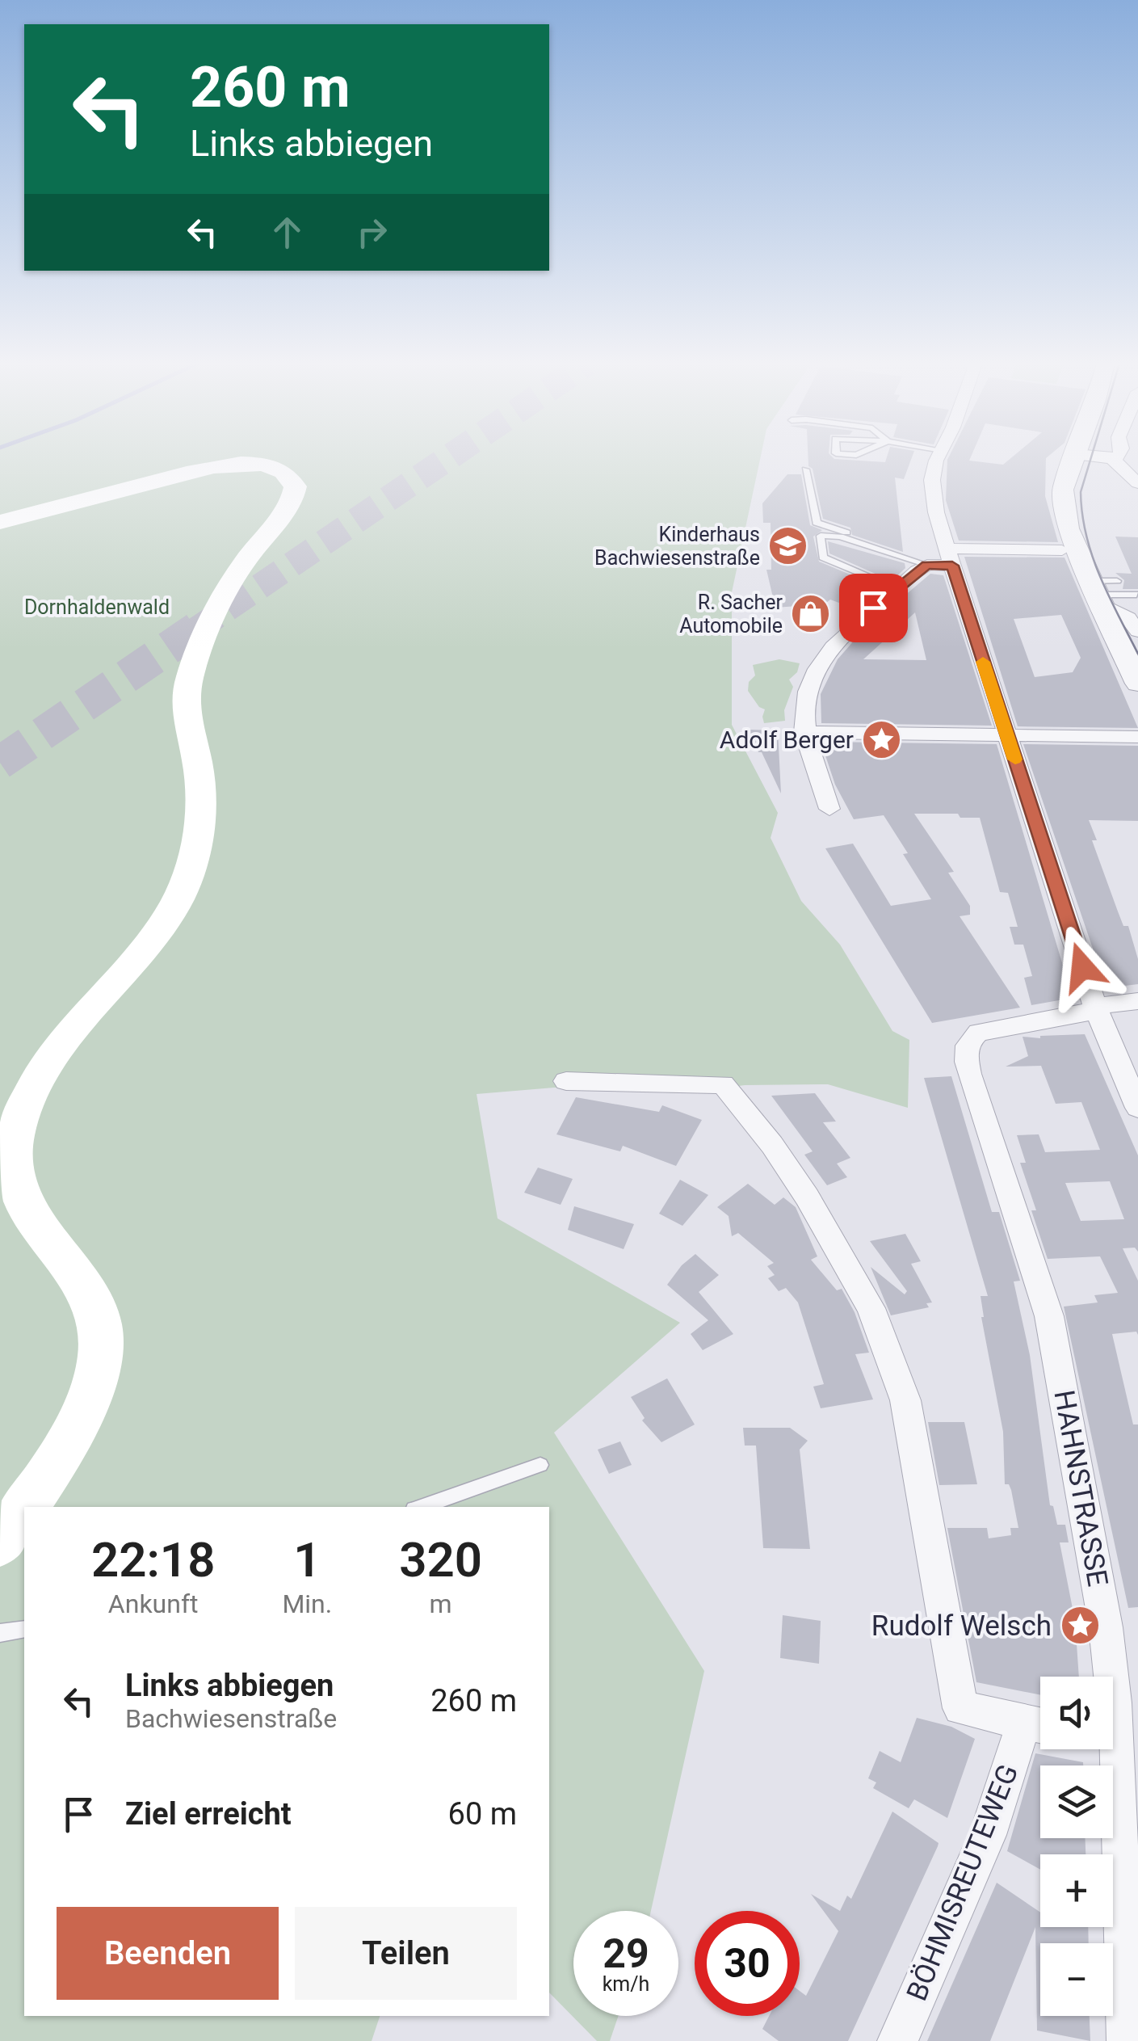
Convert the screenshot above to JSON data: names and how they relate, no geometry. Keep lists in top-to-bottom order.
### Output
{
  "streets": {
    "street": ["HAHNSTRASSE", "BÖHMISREUTEWEG"]
  },
  "parks": ["Dornhaldenwald"],
  "places": {
    "school or university": ["Kinderhaus Bachwiesenstraße"],
    "shop": ["R. Sacher Automobile"],
    "place": ["Adolf Berger", "Rudolf Welsch"]
  },
  "page": {
    "turn": ["260 m", "Links abbiegen"],
    "eta": [
      "22:18",
      "Ankunft",
      "1",
      "Min.",
      "320",
      "m"
    ],
    "list": [
      {
        "name": "Links abbiegen",
        "note": "Bachwiesenstraße",
        "value": "260 m"
      },
      {
        "name": "Ziel erreicht",
        "value": "60 m"
      }
    ],
    "map_buttons": ["+", "−"],
    "buttons": ["Beenden", "Teilen"],
    "speed": "29 km/h",
    "limit": "30"
  }
}
